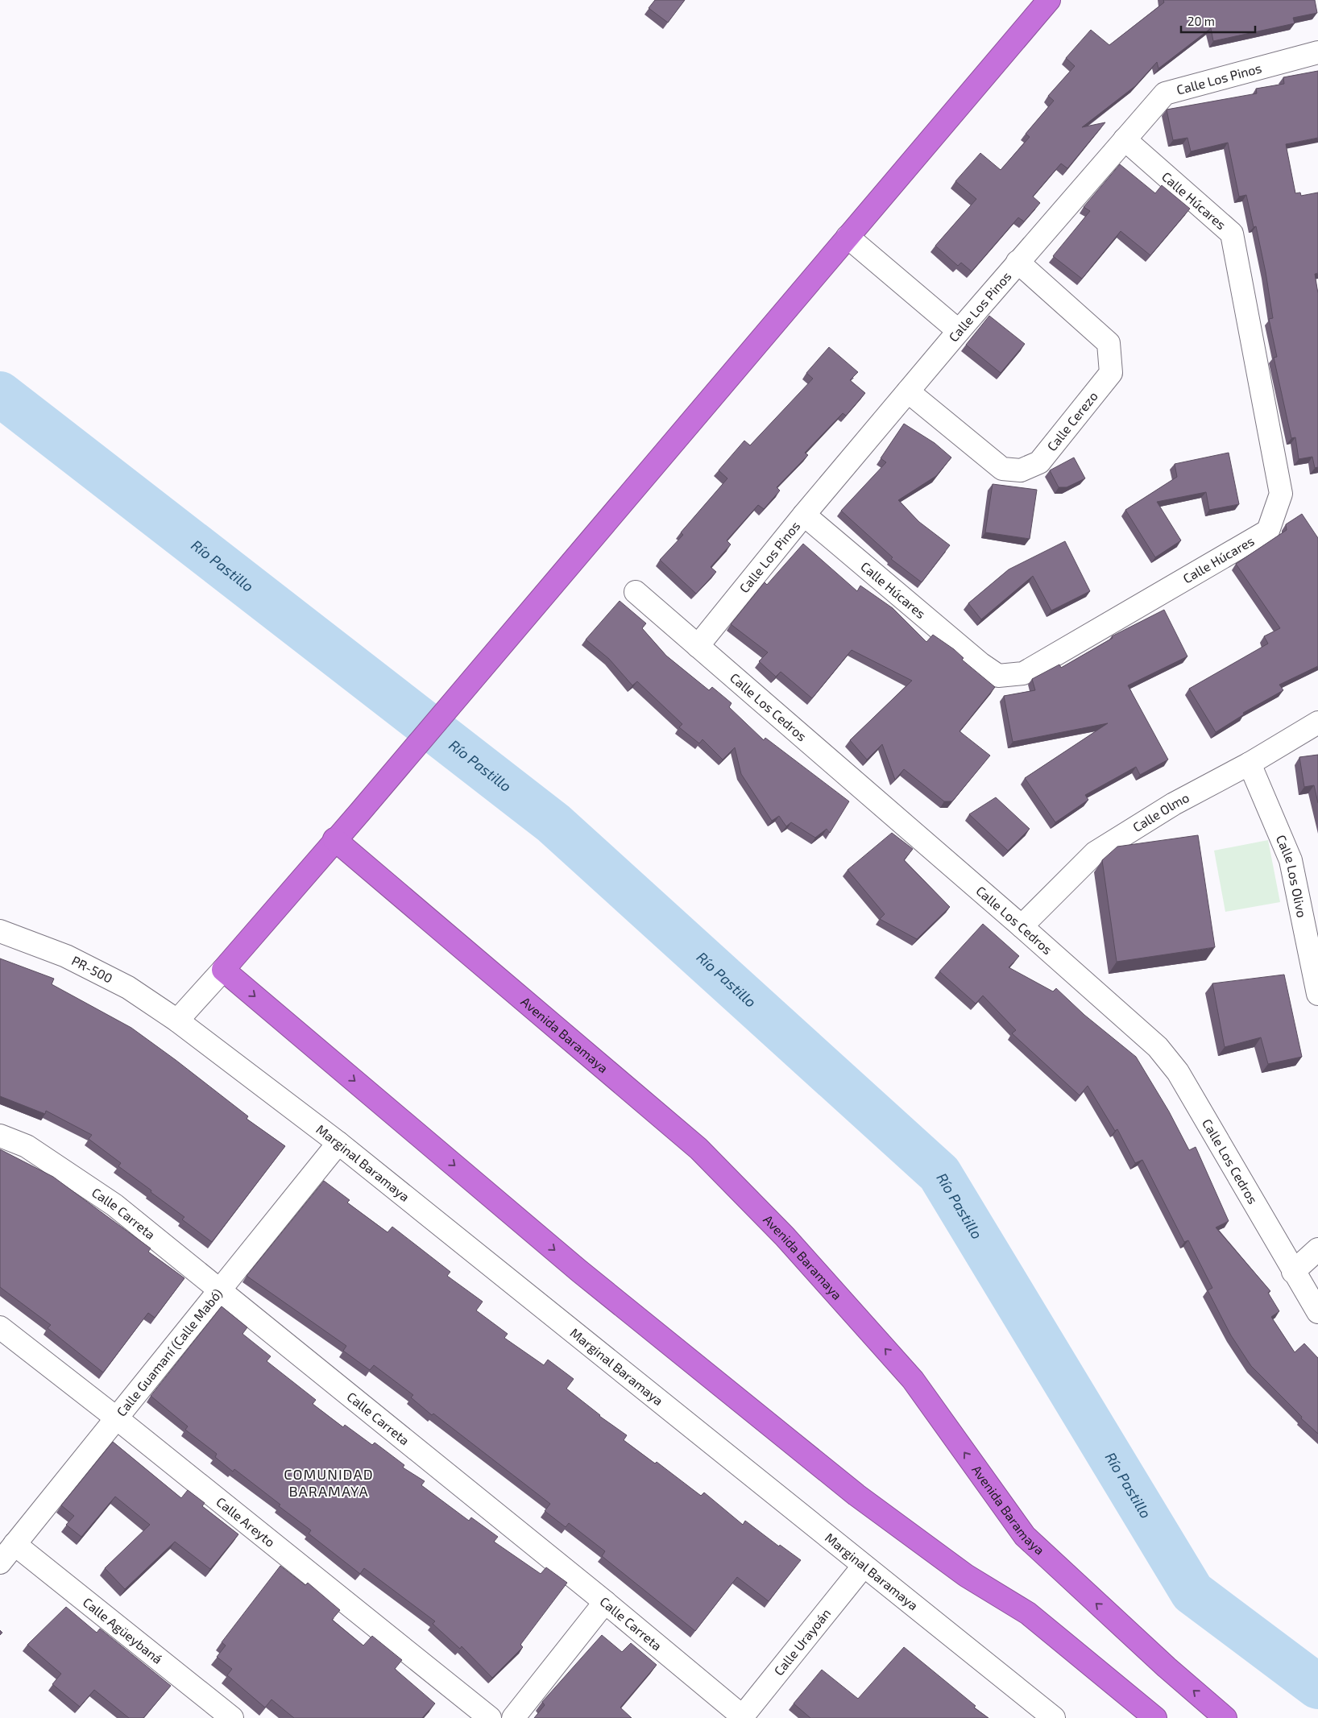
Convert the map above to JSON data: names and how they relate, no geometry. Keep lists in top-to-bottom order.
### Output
{
  "streets": {
    "highway": ["Avenida Baramaya"],
    "street": [
      "Calle Los Pinos",
      "Calle Húcares",
      "Calle Cerezo",
      "Calle Los Cedros",
      "Calle Olmo",
      "Calle Los Olivo",
      "PR-500",
      "Marginal Baramaya",
      "Calle Carreta",
      "Calle Guamaní (Calle Mabó)",
      "Calle Areyto",
      "Calle Agüeybaná",
      "Calle Urayoán"
    ]
  },
  "crossings": [
    ["Calle Los Pinos", "Calle Húcares"],
    ["Calle Los Pinos", "Calle Cerezo"],
    ["Calle Los Pinos", "Calle Los Cedros"],
    ["Calle Los Cedros", "Calle Olmo"],
    ["Calle Olmo", "Calle Los Olivo"],
    ["PR-500", "Marginal Baramaya"],
    ["Marginal Baramaya", "Calle Guamaní (Calle Mabó)"],
    ["Marginal Baramaya", "Calle Urayoán"],
    ["Calle Carreta", "Calle Guamaní (Calle Mabó)"],
    ["Calle Carreta", "Calle Urayoán"],
    ["Calle Guamaní (Calle Mabó)", "Calle Areyto"],
    ["Calle Guamaní (Calle Mabó)", "Calle Agüeybaná"]
  ],
  "districts": ["COMUNIDAD BARAMAYA"],
  "water": ["Río Pastillo"],
  "scale_bar": "20 m"
}
